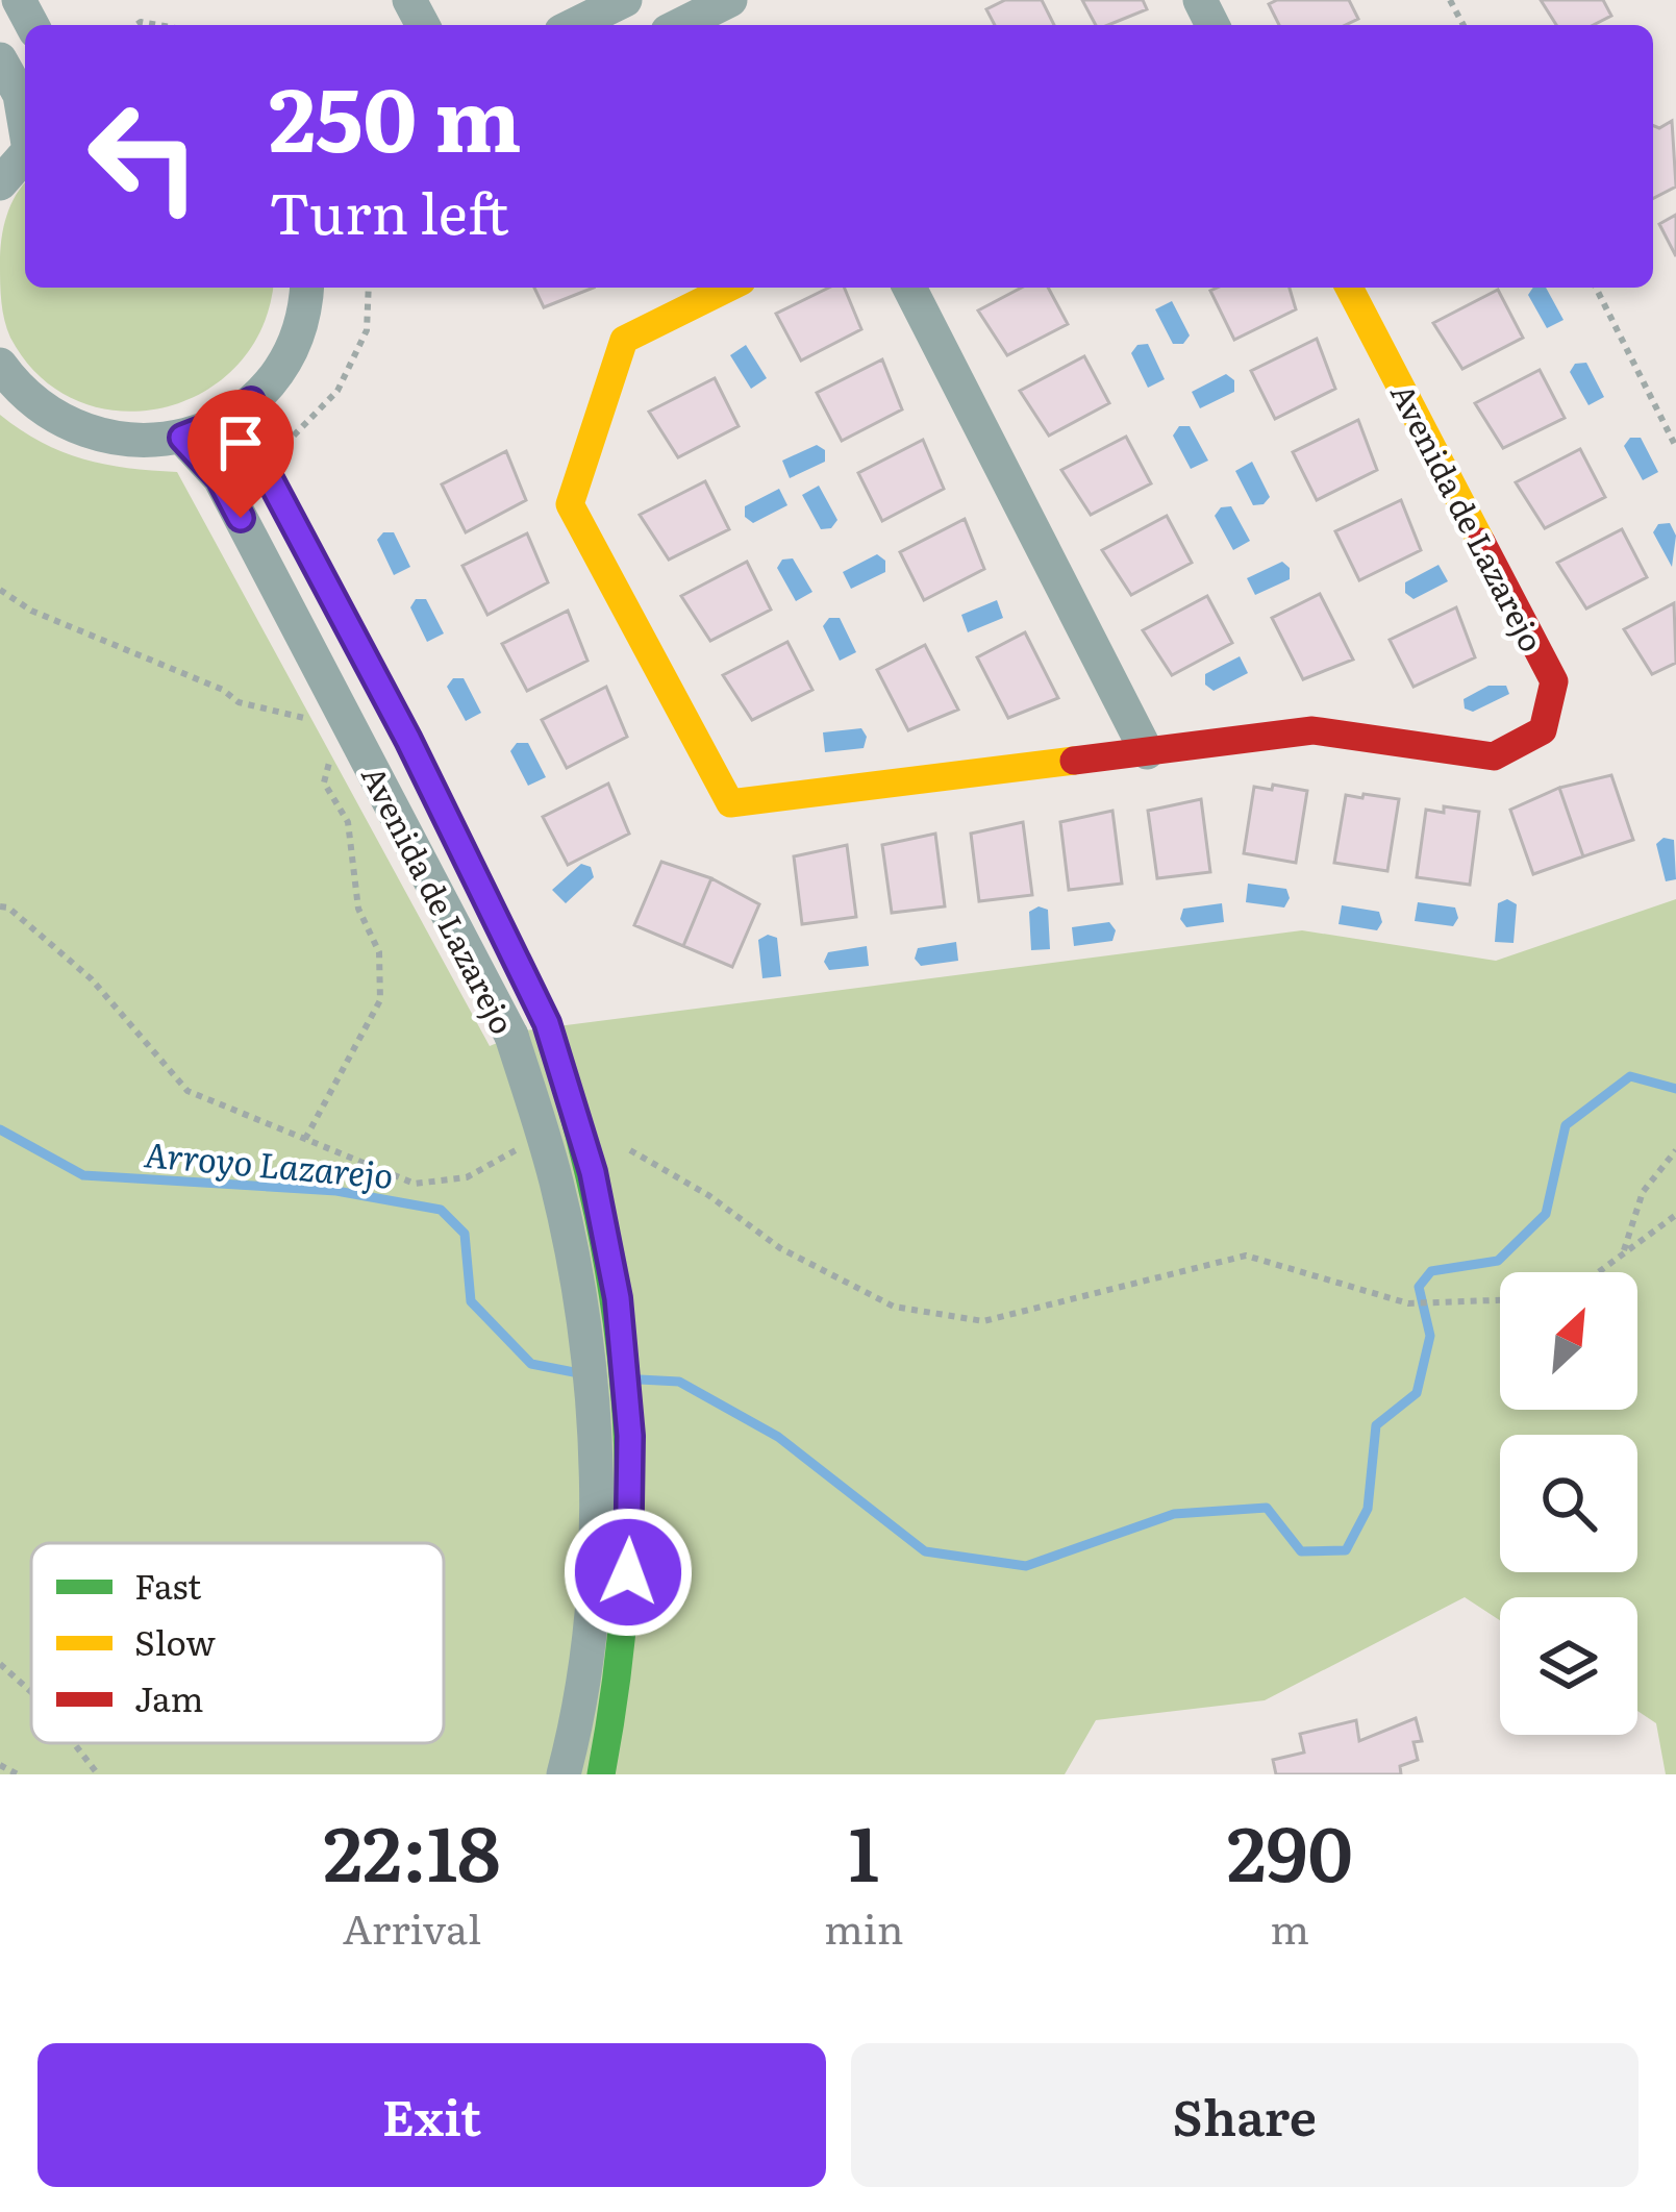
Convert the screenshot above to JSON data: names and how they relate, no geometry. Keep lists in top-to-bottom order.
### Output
{
  "streets": {
    "street": ["Avenida de Lazarejo"]
  },
  "water": ["Arroyo Lazarejo"],
  "legend": ["Fast", "Slow", "Jam"],
  "north": "top right",
  "page": {
    "turn": ["250 m", "Turn left"],
    "eta": [
      "22:18",
      "Arrival",
      "1",
      "min",
      "290",
      "m"
    ],
    "buttons": ["Exit", "Share"]
  }
}
